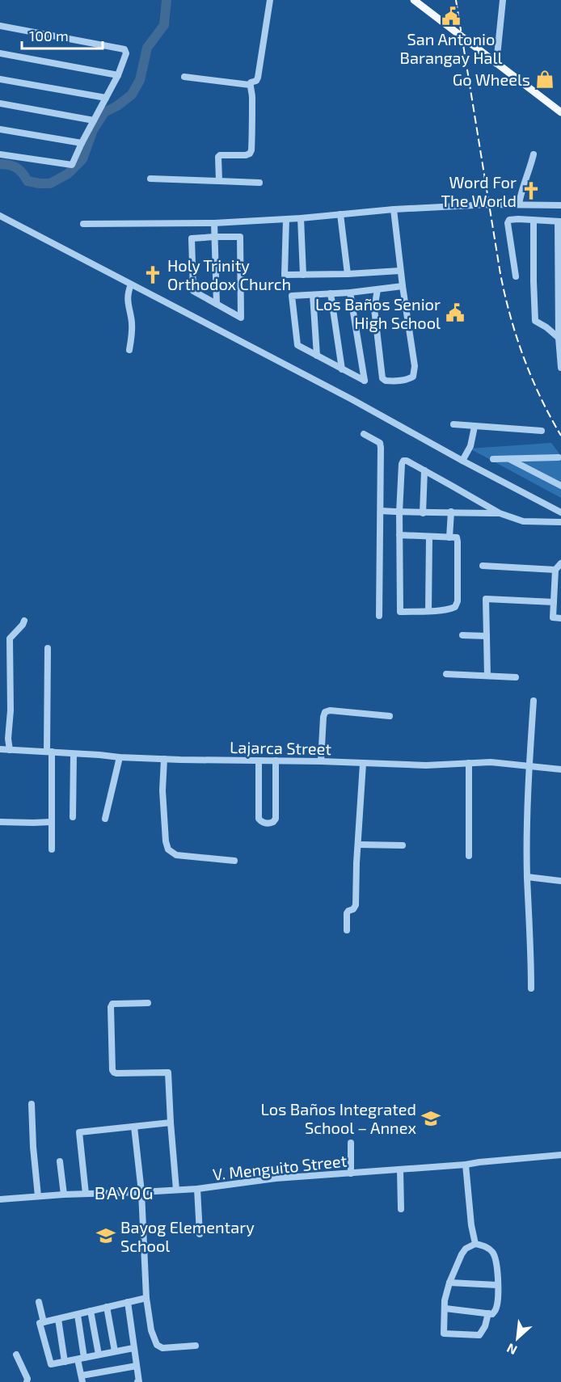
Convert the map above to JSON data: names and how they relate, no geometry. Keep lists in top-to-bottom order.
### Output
{
  "streets": {
    "street": ["Lajarca Street", "V. Menguito Street"]
  },
  "districts": ["BAYOG"],
  "places": {
    "public building": ["San Antonio Barangay Hall", "Los Baños Senior High School"],
    "shop": ["Go Wheels"],
    "church": ["Word For The World", "Holy Trinity Orthodox Church"],
    "school or university": ["Los Baños Integrated School – Annex", "Bayog Elementary School"]
  },
  "scale_bar": "100 m",
  "north": "bottom left"
}
